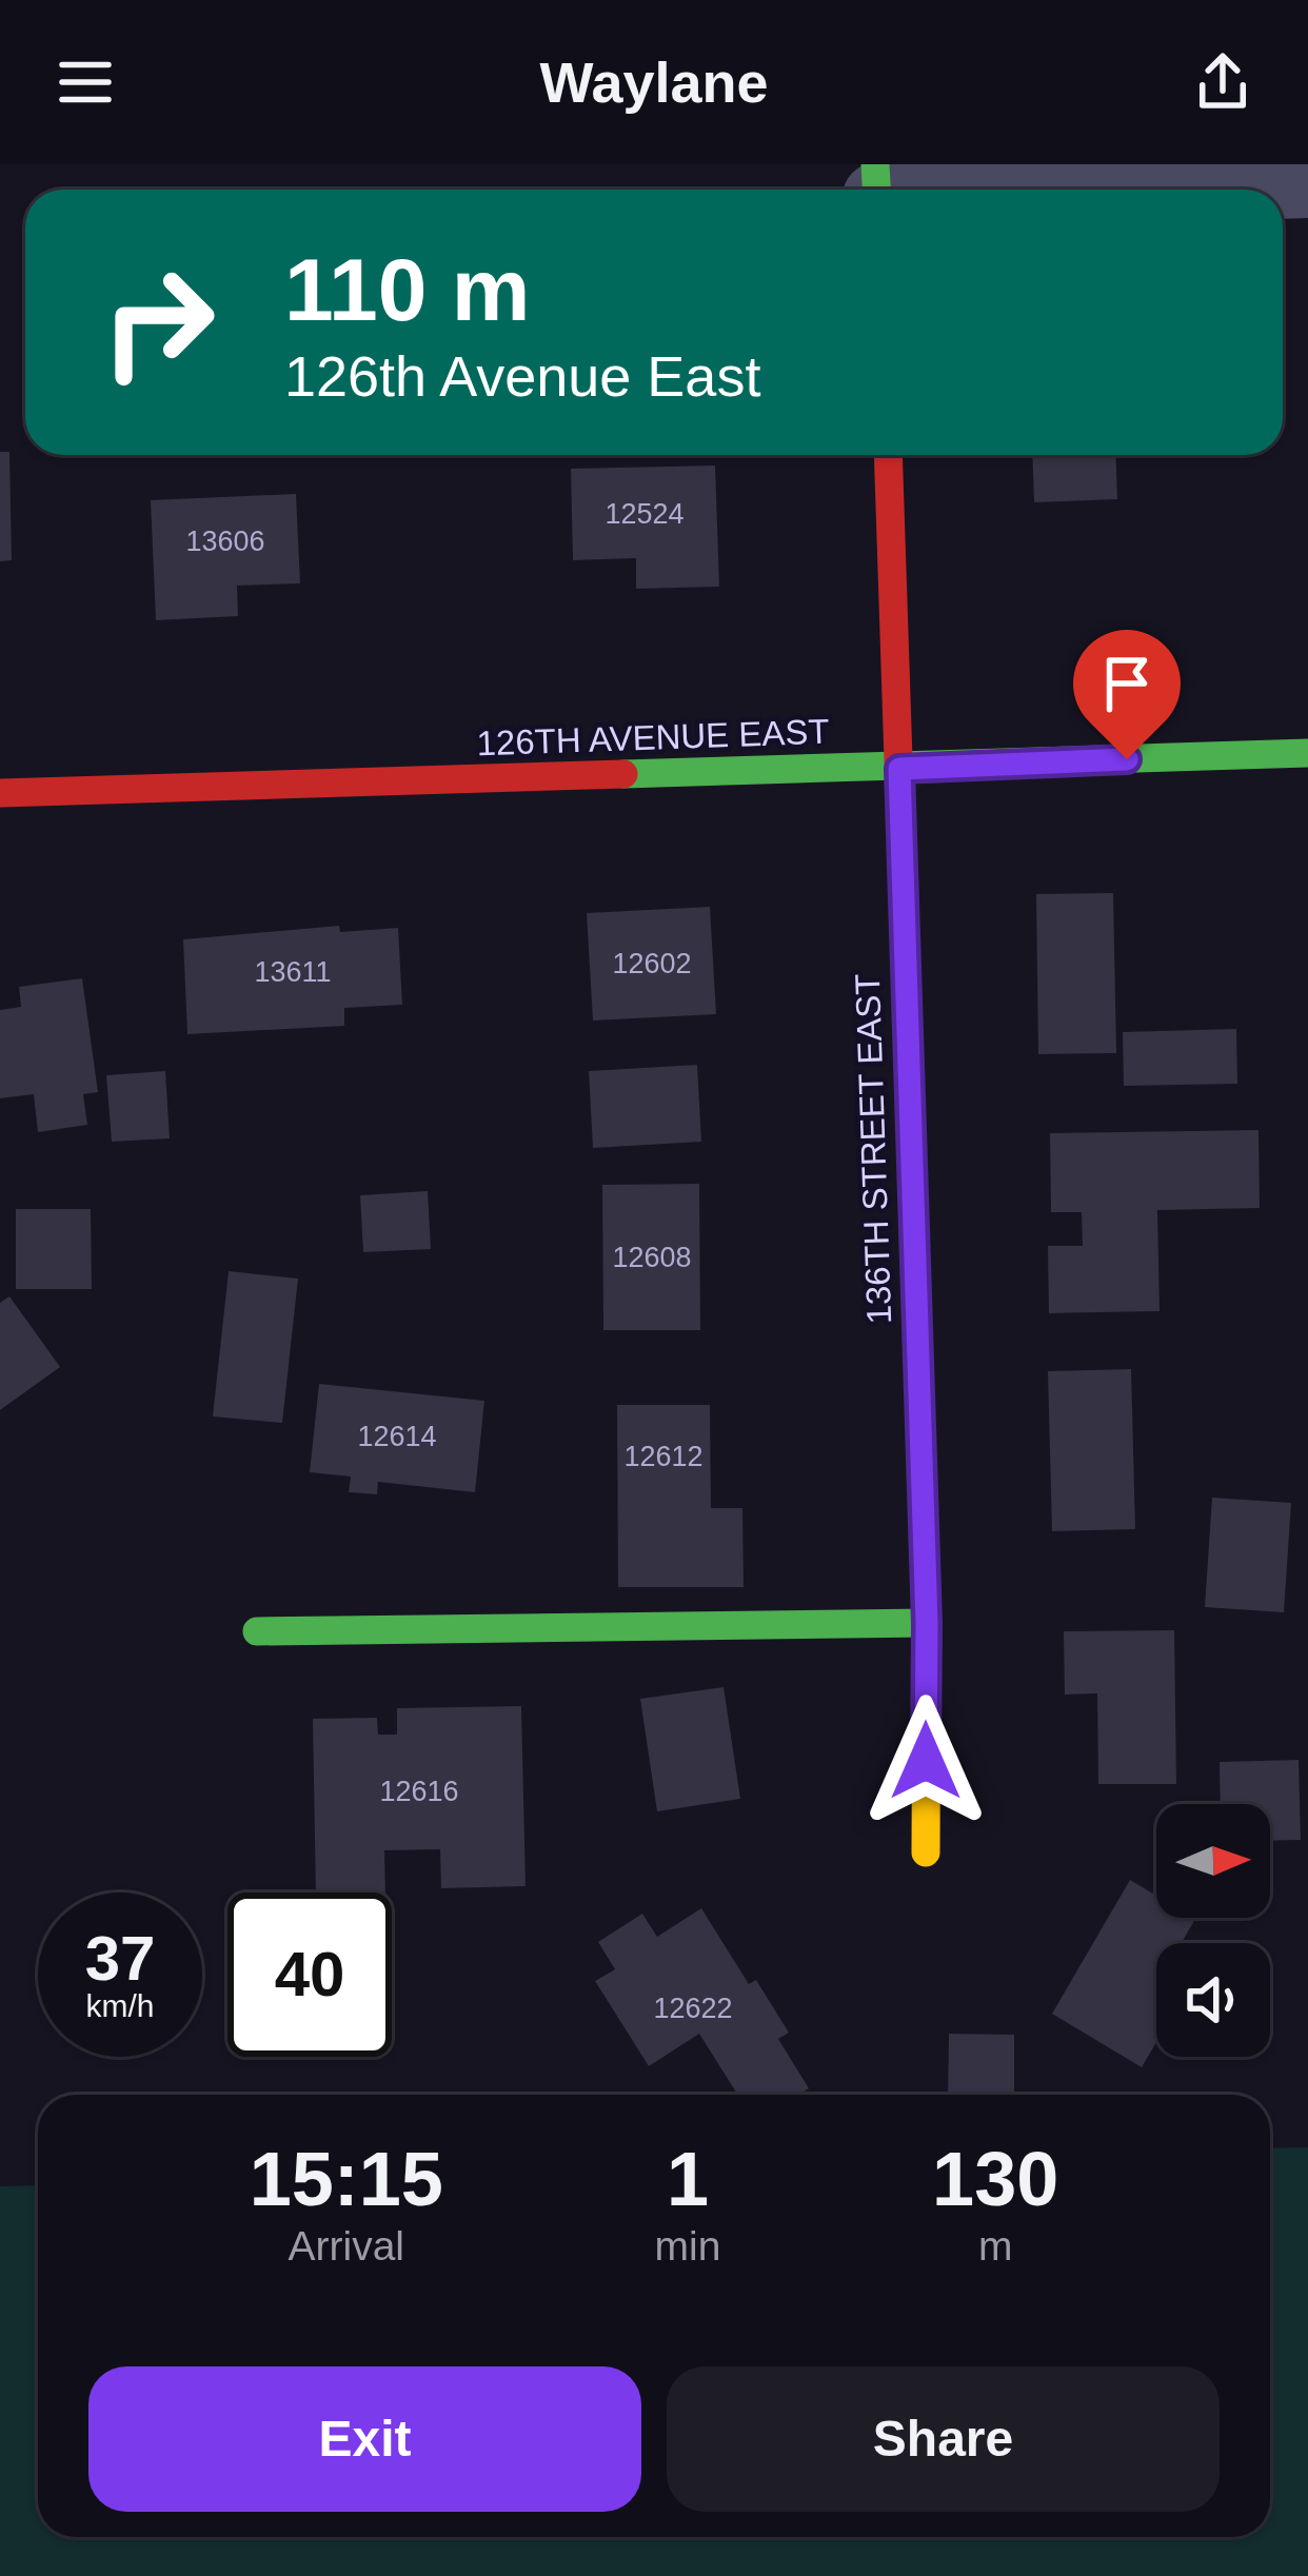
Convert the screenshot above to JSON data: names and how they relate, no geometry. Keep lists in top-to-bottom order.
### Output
{
  "streets": {
    "street": ["126TH AVENUE EAST", "136TH STREET EAST"]
  },
  "crossings": [
    ["126TH AVENUE EAST", "136TH STREET EAST"]
  ],
  "house_numbers": [
    "12524",
    "13606",
    "12602",
    "13611",
    "12608",
    "12614",
    "12612",
    "12616",
    "12622"
  ],
  "north": "right",
  "page": {
    "header": "Waylane",
    "turn": ["110 m", "126th Avenue East"],
    "speed": "37 km/h",
    "limit": "40",
    "eta": [
      "15:15",
      "Arrival",
      "1",
      "min",
      "130",
      "m"
    ],
    "buttons": ["Exit", "Share"]
  }
}
